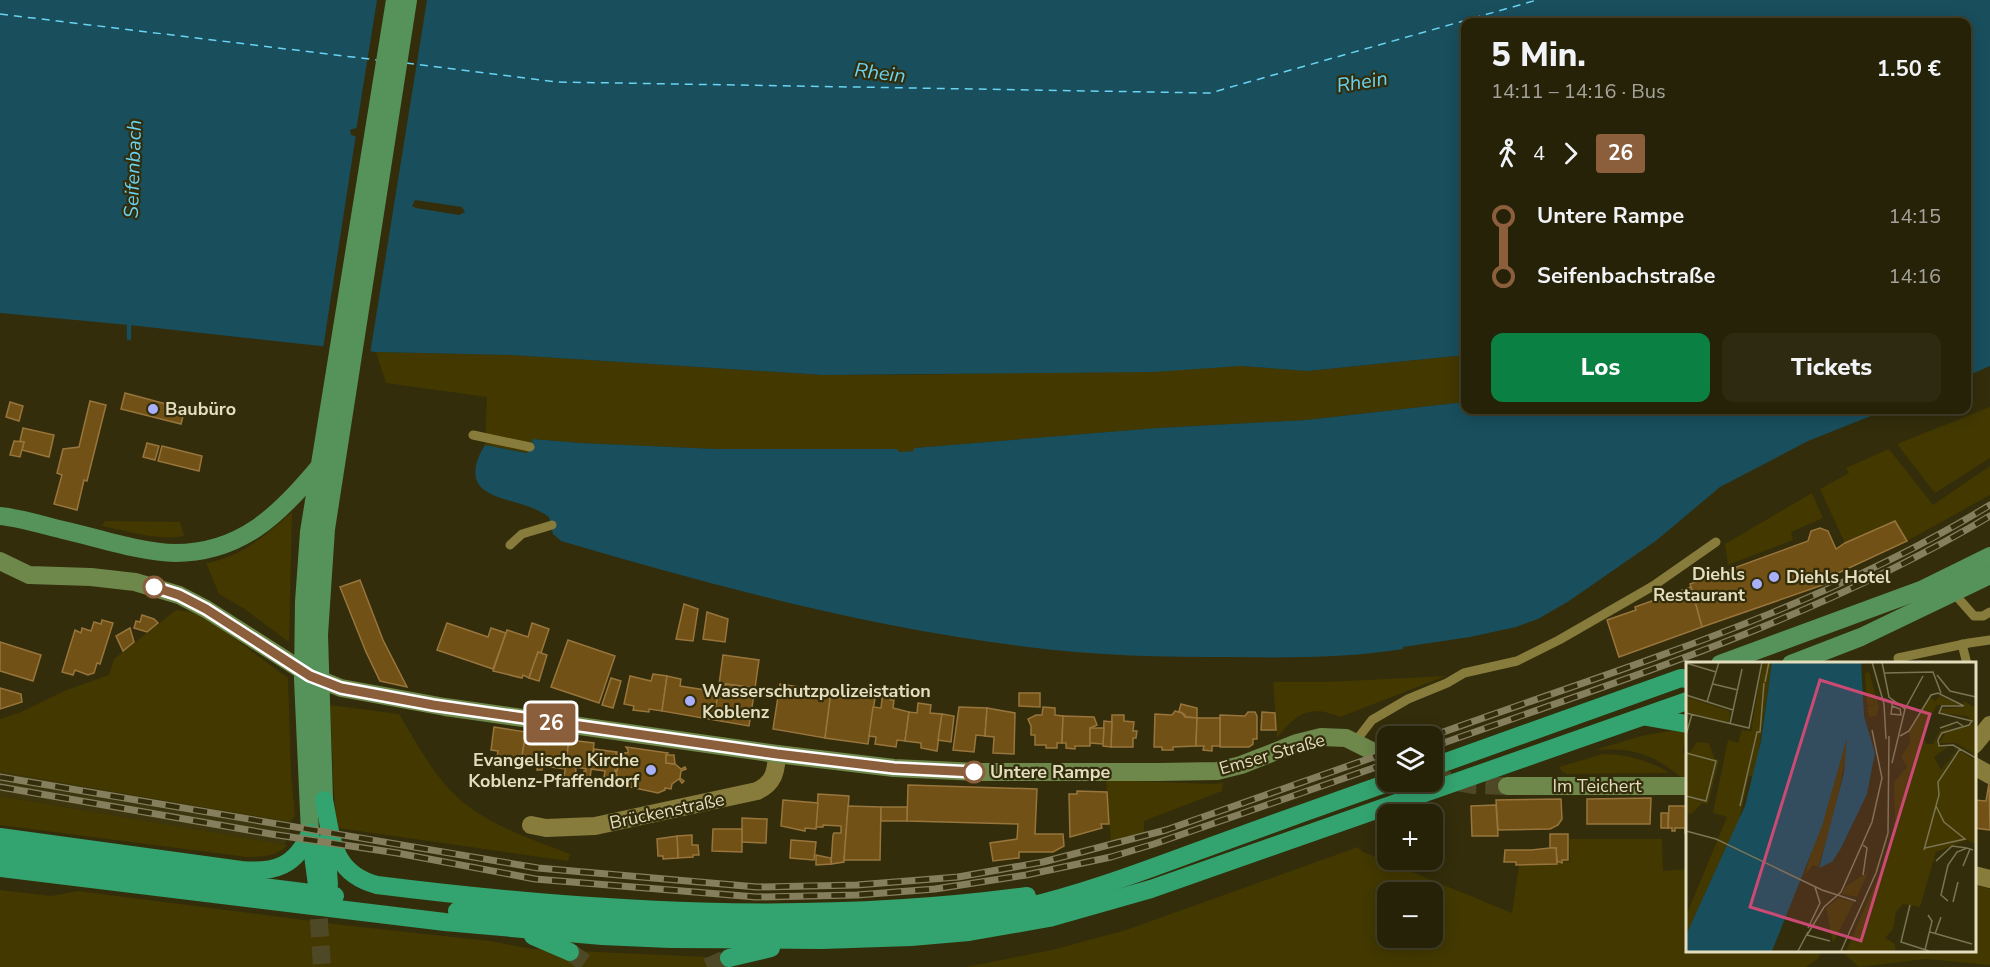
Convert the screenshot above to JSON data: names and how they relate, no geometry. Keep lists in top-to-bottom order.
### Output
{
  "streets": {
    "street": ["Emser Straße", "Im Teichert", "Brückenstraße"]
  },
  "crossings": [
    ["Emser Straße", "Brückenstraße"]
  ],
  "water": ["Rhein", "Seifenbach"],
  "places": [
    "Baubüro",
    "Diehls Hotel",
    "Diehls Restaurant",
    "Wasserschutzpolizeistation Koblenz",
    "Evangelische Kirche Koblenz-Pfaffendorf",
    "Untere Rampe"
  ],
  "lines": ["bus line 26"],
  "page": {
    "on_map": "26",
    "heading": ["5 Min.", "14:11 – 14:16 · Bus", "1.50 €"],
    "legs": ["4", "26"],
    "list": [
      {
        "name": "Untere Rampe",
        "value": "14:15"
      },
      {
        "name": "Seifenbachstraße",
        "value": "14:16"
      }
    ],
    "buttons": ["Los", "Tickets"],
    "map_buttons": ["+", "−"]
  }
}
